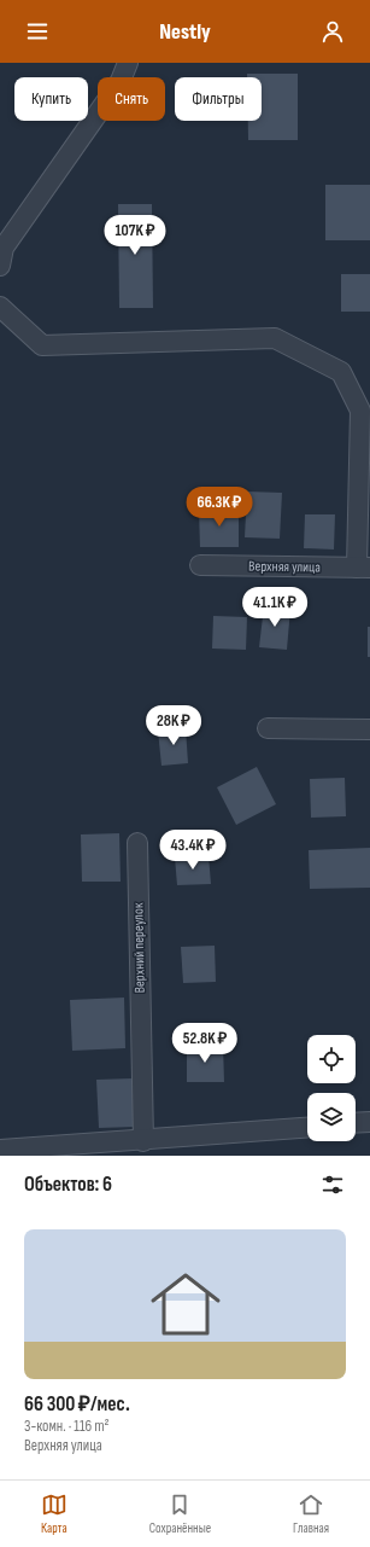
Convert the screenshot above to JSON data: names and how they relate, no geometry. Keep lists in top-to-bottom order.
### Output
{
  "streets": {
    "street": ["Верхняя улица", "Верхний переулок"]
  },
  "page": {
    "header": "Nestly",
    "chip": ["Купить", "Снять", "Фильтры"],
    "price": [
      "107K ₽",
      "66.3K ₽",
      "41.1K ₽",
      "28K ₽",
      "43.4K ₽",
      "52.8K ₽"
    ],
    "heading": "Объектов: 6",
    "list": [
      {
        "name": "66 300 ₽/мес.",
        "note": "3-комн. · 116 m² · Верхняя улица"
      }
    ],
    "tabs": ["Карта", "Сохранённые", "Главная"]
  }
}
